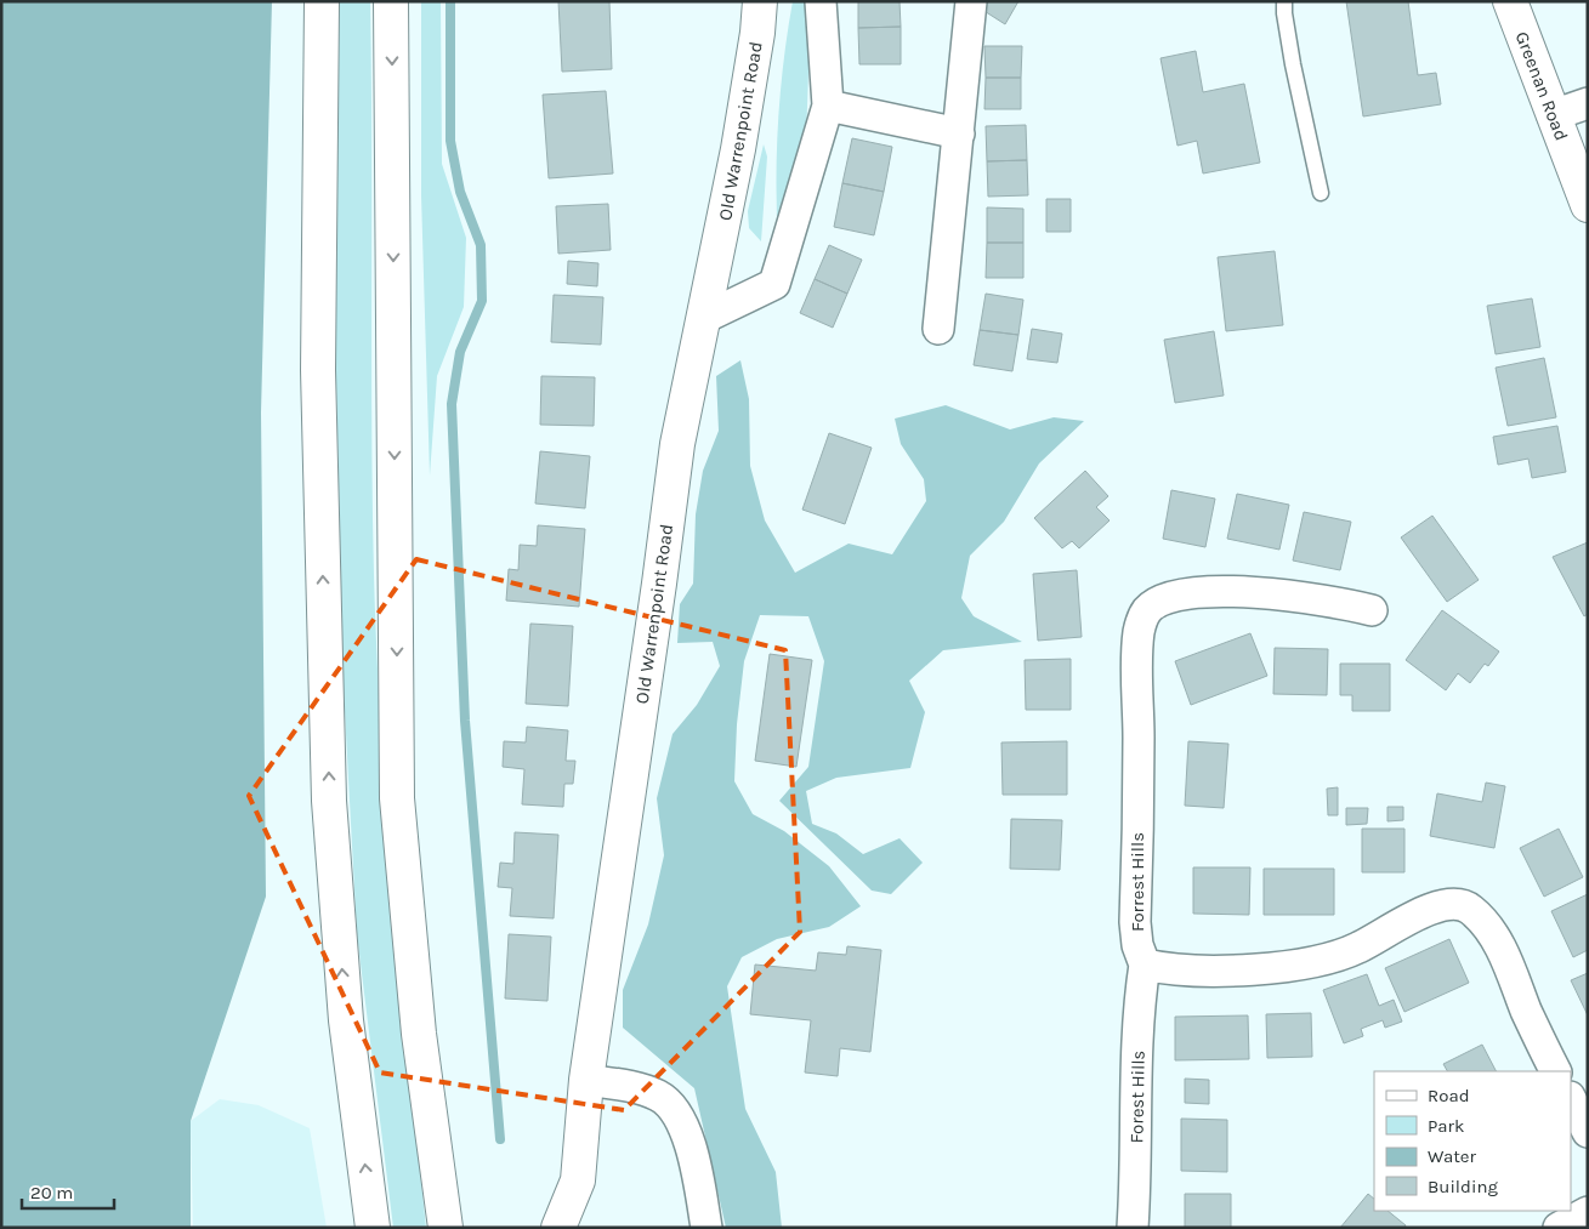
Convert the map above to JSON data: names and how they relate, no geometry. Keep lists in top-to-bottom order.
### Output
{
  "streets": {
    "main road": ["Greenan Road", "Old Warrenpoint Road"],
    "street": ["Forrest Hills", "Forest Hills"]
  },
  "crossings": [
    ["Forrest Hills", "Forest Hills"]
  ],
  "legend": [
    "Road",
    "Park",
    "Water",
    "Building"
  ],
  "scale_bar": "20 m"
}
